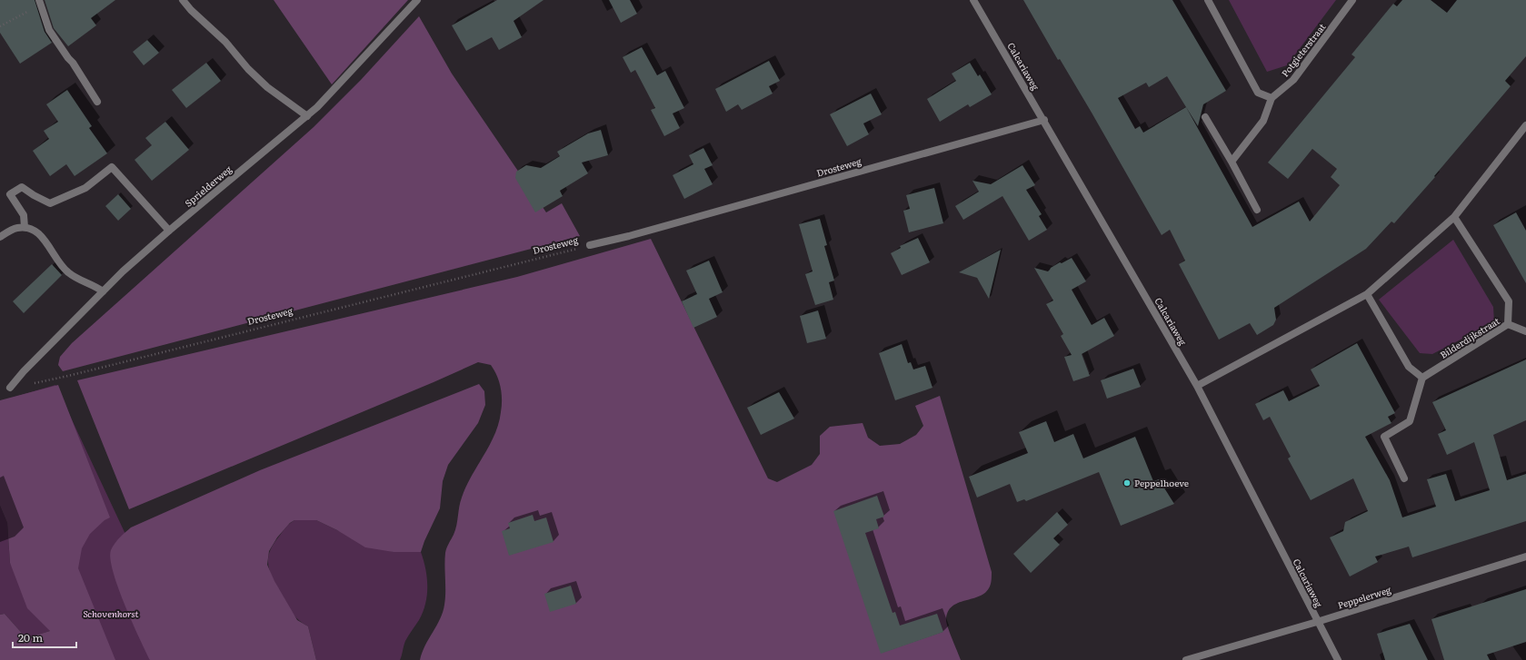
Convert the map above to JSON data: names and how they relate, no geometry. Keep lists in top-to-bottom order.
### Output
{
  "streets": {
    "street": [
      "Potgieterstraat",
      "Calcariaweg",
      "Drosteweg",
      "Sprielderweg",
      "Bilderdijkstraat",
      "Peppelerweg"
    ]
  },
  "crossings": [
    ["Calcariaweg", "Drosteweg"],
    ["Calcariaweg", "Peppelerweg"]
  ],
  "parks": ["Schovenhorst"],
  "places": ["Peppelhoeve"],
  "scale_bar": "20 m"
}
